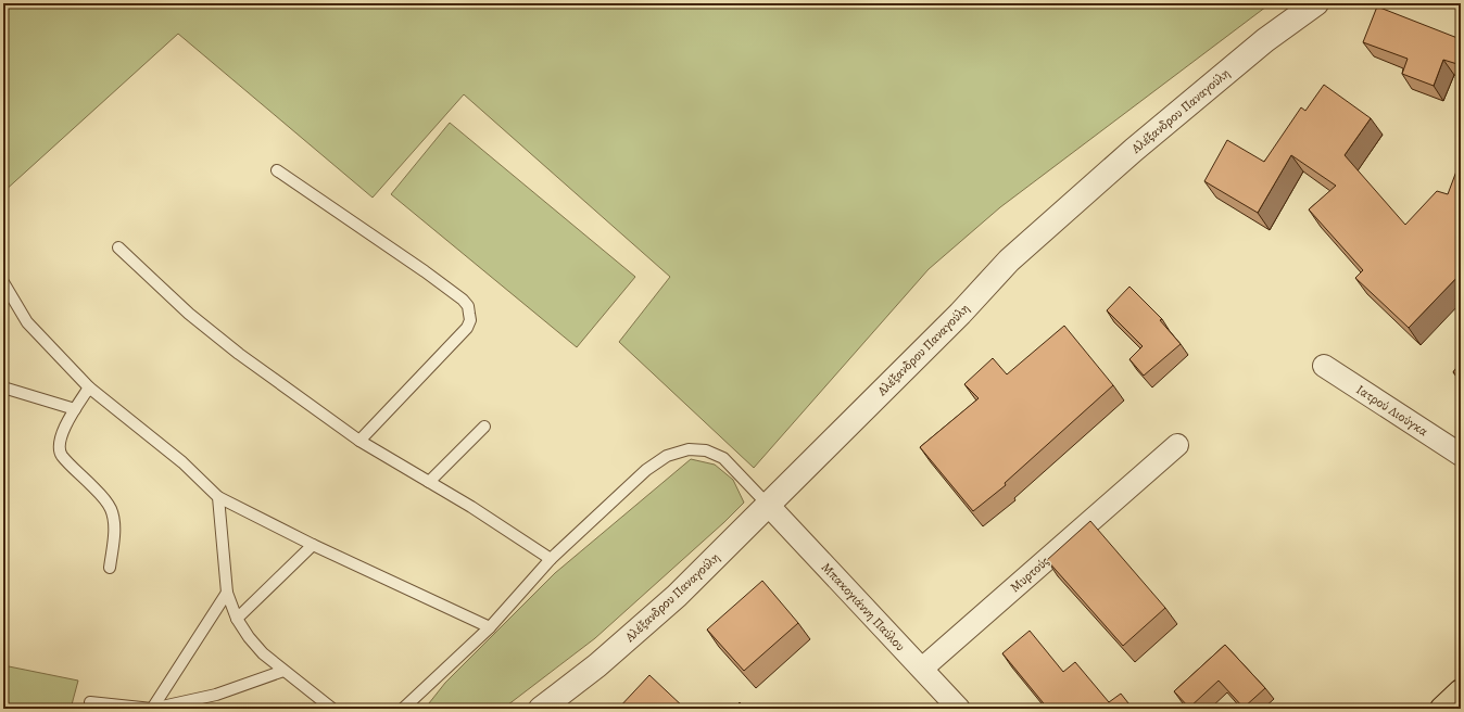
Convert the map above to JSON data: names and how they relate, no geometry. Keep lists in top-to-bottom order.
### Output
{
  "streets": {
    "street": [
      "Αλέξανδρου Παναγούλη",
      "Ιατρού Λιούγκα",
      "Μυρτούς",
      "Μπακογιάννη Παύλου"
    ]
  },
  "crossings": [
    ["Αλέξανδρου Παναγούλη", "Μπακογιάννη Παύλου"],
    ["Μυρτούς", "Μπακογιάννη Παύλου"]
  ]
}
